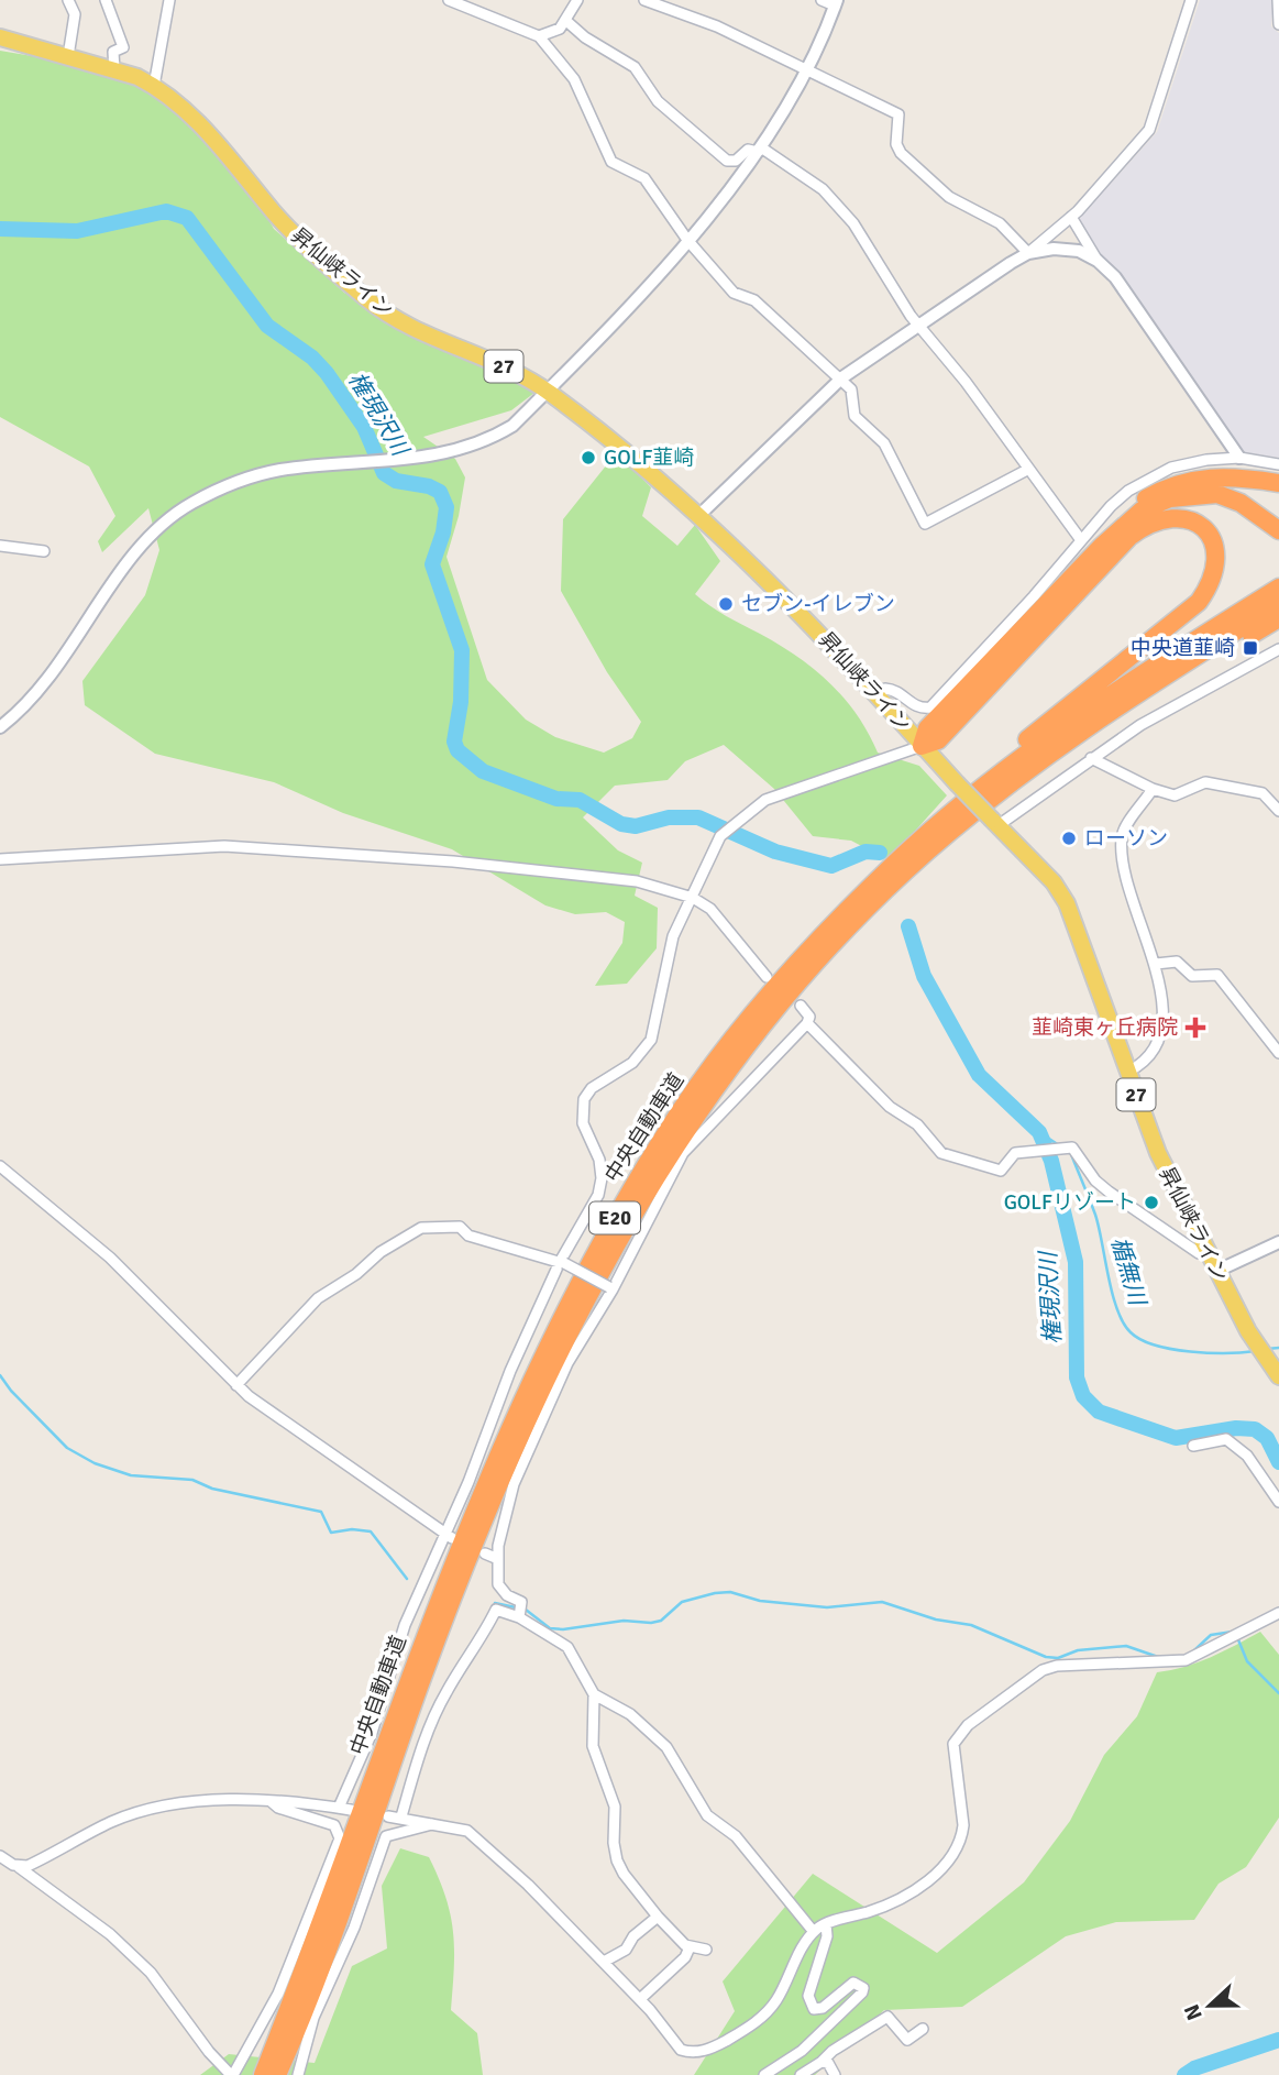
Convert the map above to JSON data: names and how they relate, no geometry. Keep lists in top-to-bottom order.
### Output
{
  "streets": {
    "highway": ["中央自動車道", "E20"],
    "main road": ["昇仙峡ライン", "27"]
  },
  "water": ["権現沢川", "楯無川"],
  "places": {
    "other": [
      "GOLF韮崎",
      "セブン-イレブン",
      "ローソン",
      "GOLFリゾート"
    ],
    "transit": ["中央道韮崎"],
    "health": ["韮崎東ヶ丘病院"]
  },
  "north": "left"
}
